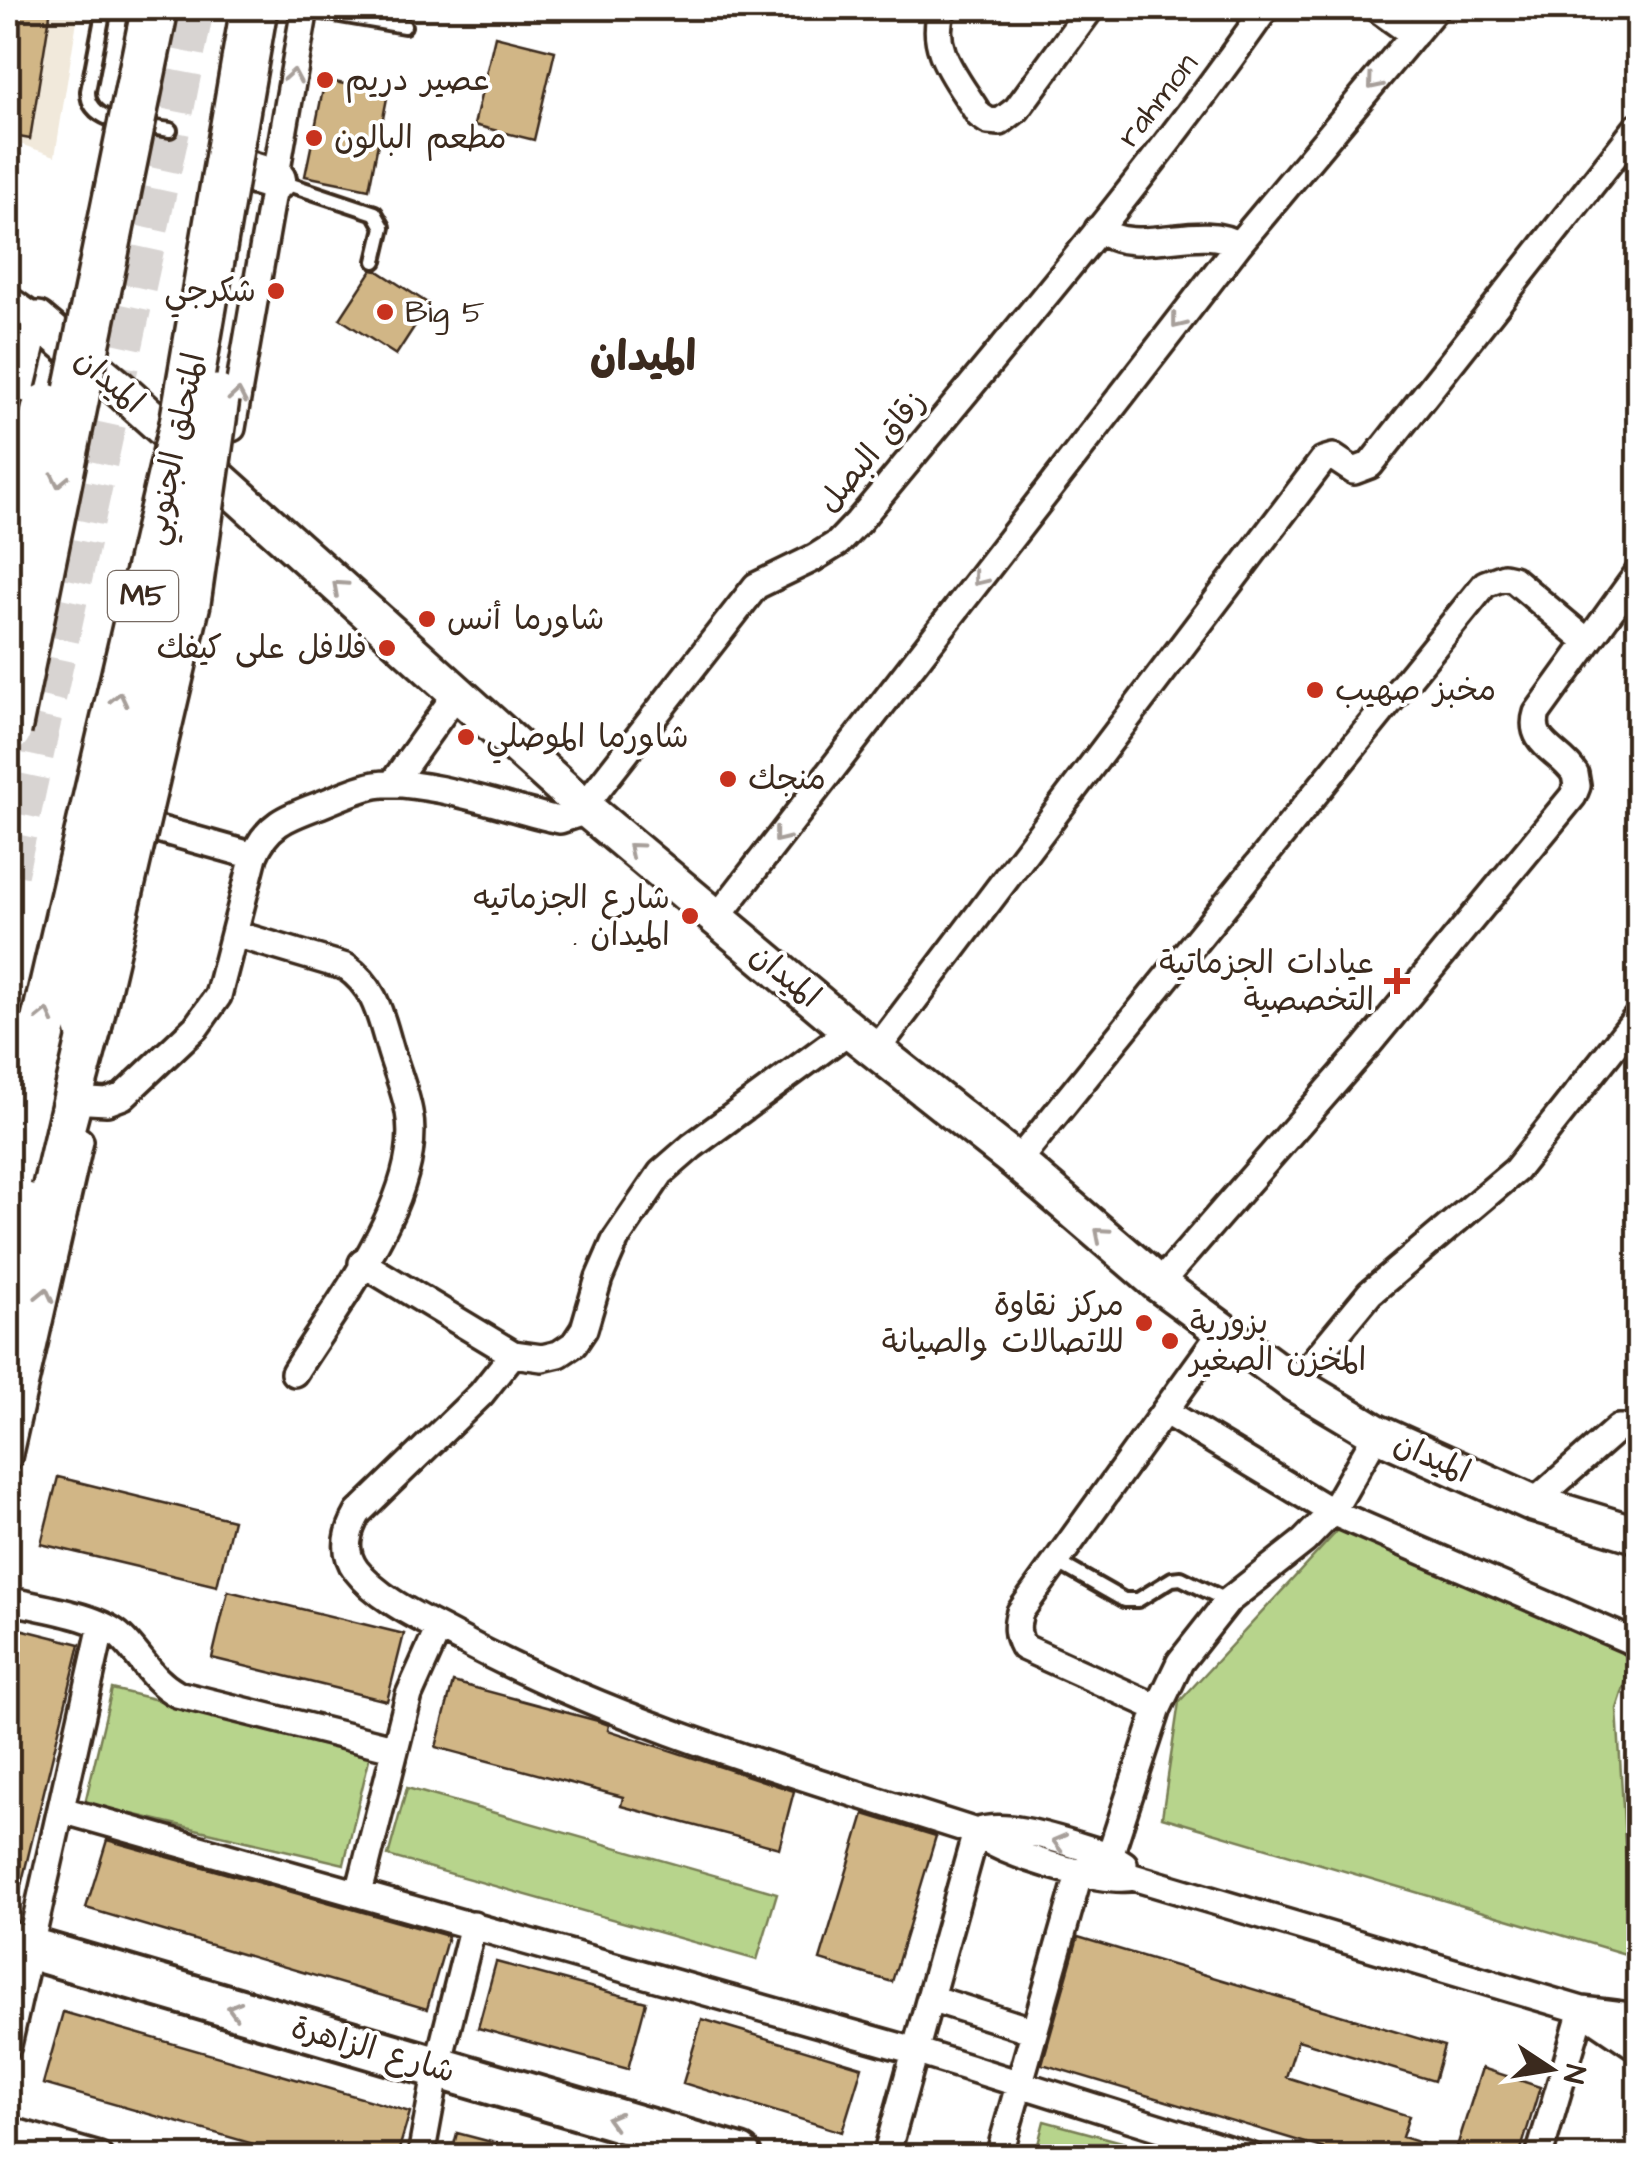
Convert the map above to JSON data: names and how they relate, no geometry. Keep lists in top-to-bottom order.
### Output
{
  "streets": {
    "highway": ["المتحلق الجنوبي", "M5"],
    "main road": ["شارع الزاهرة"],
    "street": ["rahmon", "الميدان", "زقاق البصل"]
  },
  "crossings": [
    ["rahmon", "زقاق البصل"],
    ["الميدان", "زقاق البصل"]
  ],
  "one_way": ["شارع الزاهرة"],
  "districts": ["الميدان"],
  "places": {
    "other": [
      "عصير دريم",
      "مطعم البالون",
      "شكرجي",
      "Big 5",
      "شاورما أنس",
      "فلافل على كيفك",
      "مخبز صهيب",
      "شاورما الموصلي",
      "منجك",
      "شارع الجزماتيه . الميدان",
      "مركز نقاوة للاتصالات والصيانة",
      "بزورية المخزن الصغير"
    ],
    "health": ["عيادات الجزماتية التخصصية"]
  },
  "north": "right"
}
